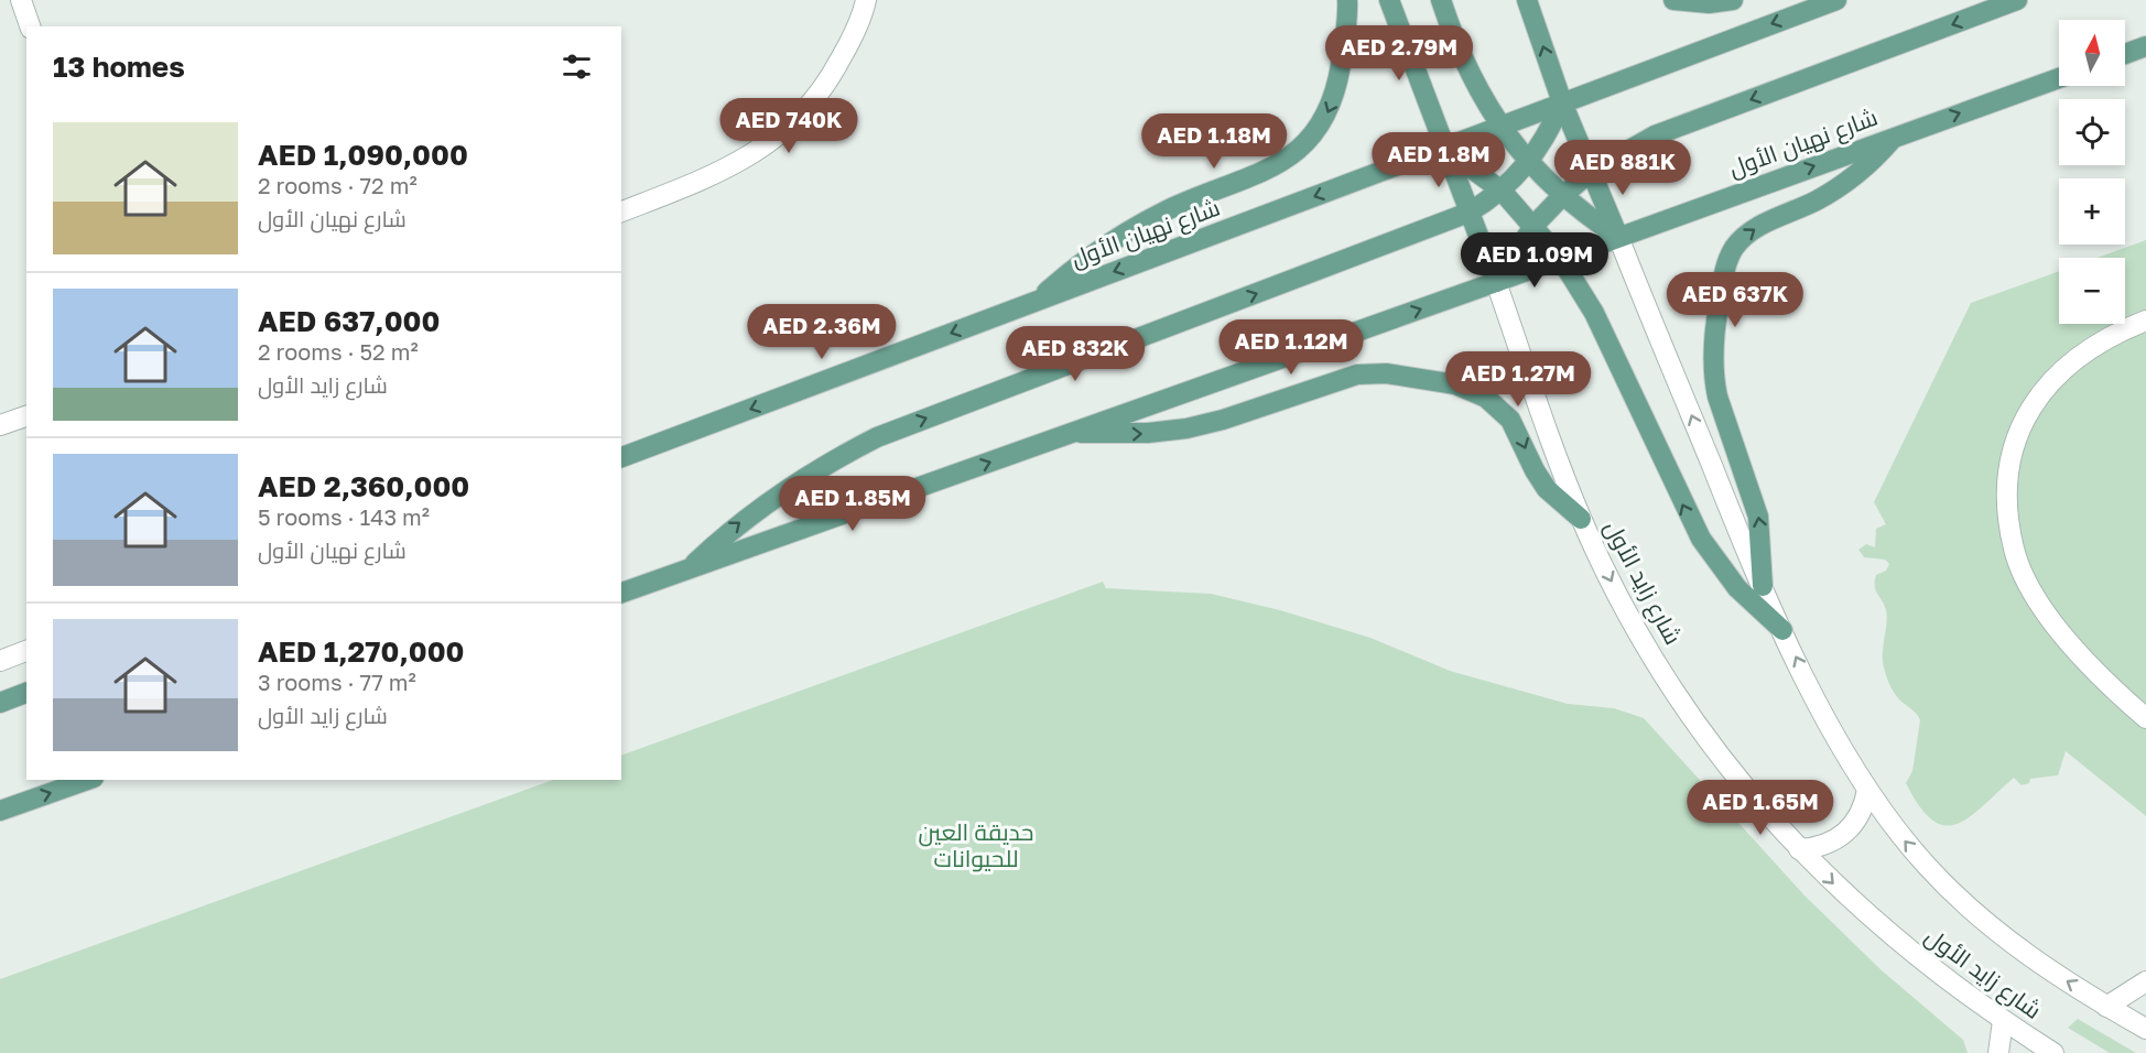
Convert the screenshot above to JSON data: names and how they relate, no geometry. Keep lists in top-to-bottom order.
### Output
{
  "streets": {
    "main road": ["شارع نهيان الأول", "شارع زايد الأول"]
  },
  "crossings": [
    ["شارع نهيان الأول", "شارع زايد الأول"]
  ],
  "parks": ["حديقة العين للحيوانات"],
  "north": "top",
  "page": {
    "map_buttons": ["+", "−"],
    "price": [
      "AED 2.79M",
      "AED 740K",
      "AED 1.18M",
      "AED 1.8M",
      "AED 881K",
      "AED 1.09M",
      "AED 637K",
      "AED 2.36M",
      "AED 1.12M",
      "AED 832K",
      "AED 1.27M",
      "AED 1.85M",
      "AED 1.65M"
    ],
    "heading": "13 homes",
    "list": [
      {
        "name": "AED 1,090,000",
        "note": "2 rooms · 72 m² · شارع نهيان الأول"
      },
      {
        "name": "AED 637,000",
        "note": "2 rooms · 52 m² · شارع زايد الأول"
      },
      {
        "name": "AED 2,360,000",
        "note": "5 rooms · 143 m² · شارع نهيان الأول"
      },
      {
        "name": "AED 1,270,000",
        "note": "3 rooms · 77 m² · شارع زايد الأول"
      }
    ]
  }
}
